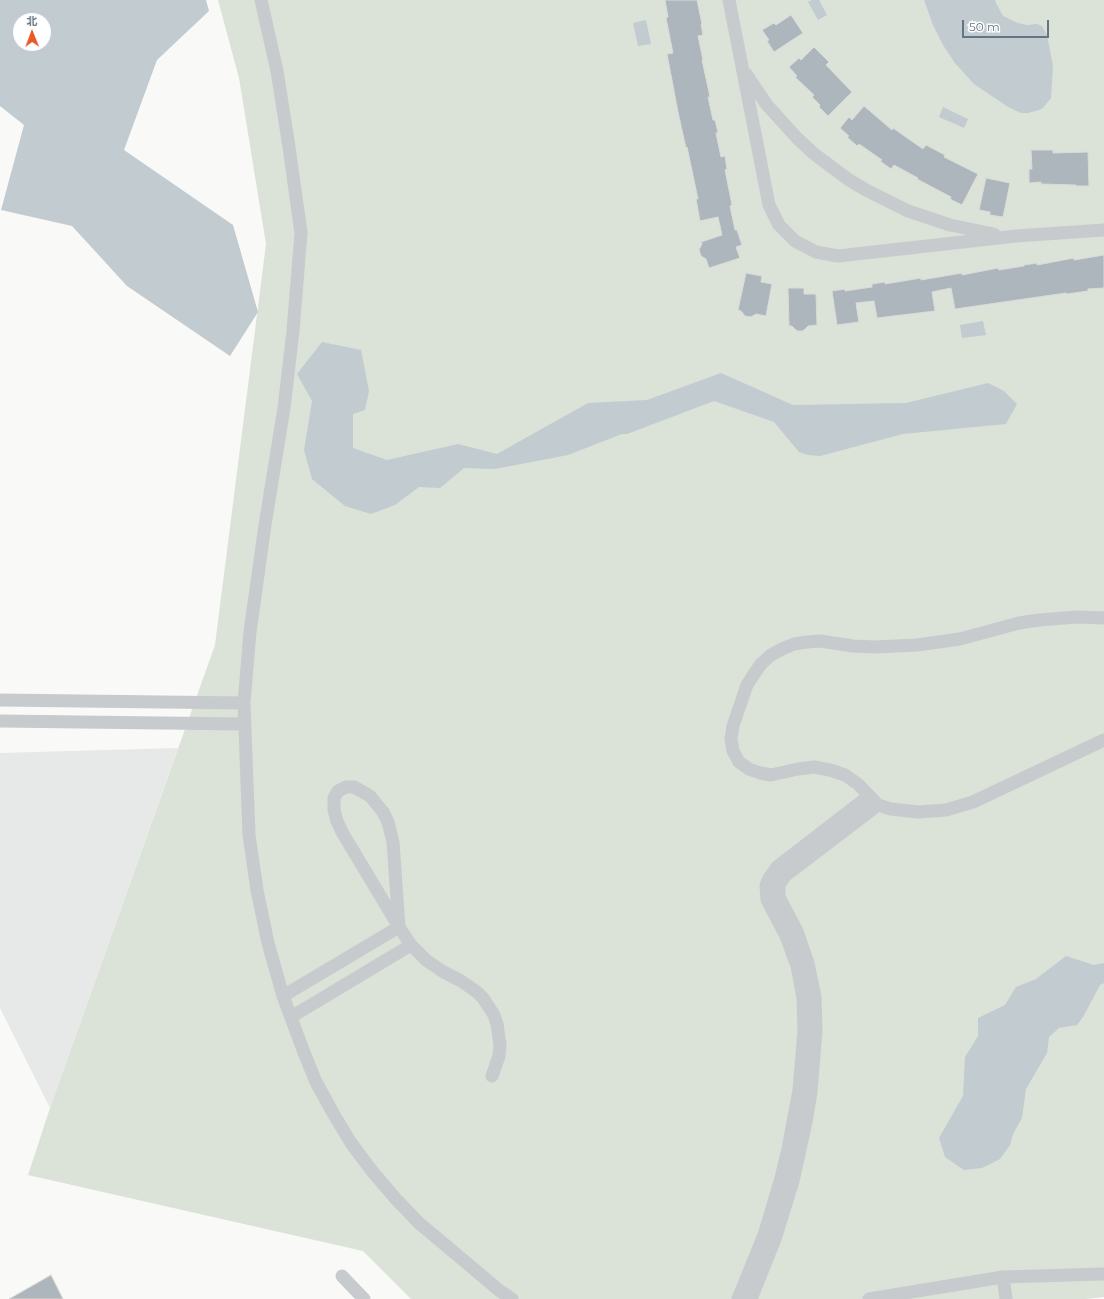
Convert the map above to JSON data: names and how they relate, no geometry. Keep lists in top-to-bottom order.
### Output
{
  "scale_bar": "50 m",
  "north": "top"
}
